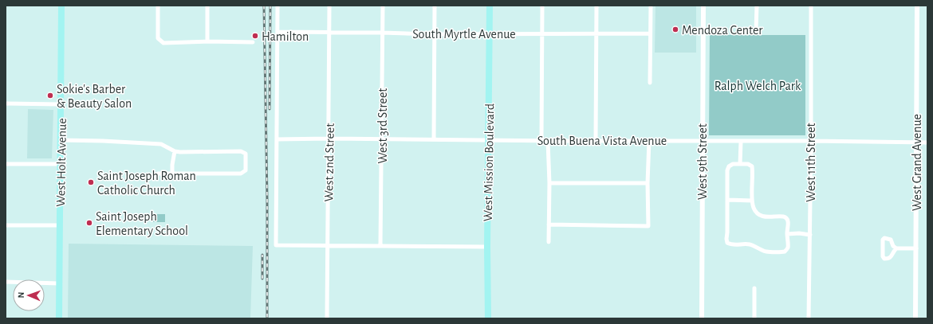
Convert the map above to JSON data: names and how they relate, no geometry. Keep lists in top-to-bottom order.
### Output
{
  "streets": {
    "main road": ["West Holt Avenue", "West Mission Boulevard"],
    "street": [
      "South Myrtle Avenue",
      "West 3rd Street",
      "South Buena Vista Avenue",
      "West 9th Street",
      "West 2nd Street",
      "West 11th Street",
      "West Grand Avenue"
    ]
  },
  "crossings": [
    ["South Myrtle Avenue", "West 3rd Street"],
    ["South Myrtle Avenue", "West 2nd Street"],
    ["South Myrtle Avenue", "West Mission Boulevard"],
    ["West 3rd Street", "South Buena Vista Avenue"],
    ["South Buena Vista Avenue", "West 9th Street"],
    ["South Buena Vista Avenue", "West 2nd Street"],
    ["South Buena Vista Avenue", "West Mission Boulevard"],
    ["South Buena Vista Avenue", "West 11th Street"],
    ["South Buena Vista Avenue", "West Grand Avenue"]
  ],
  "parks": ["Ralph Welch Park"],
  "places": [
    "Mendoza Center",
    "Hamilton",
    "Sokie's Barber & Beauty Salon",
    "Saint Joseph Roman Catholic Church",
    "Saint Joseph Elementary School"
  ],
  "north": "left"
}
